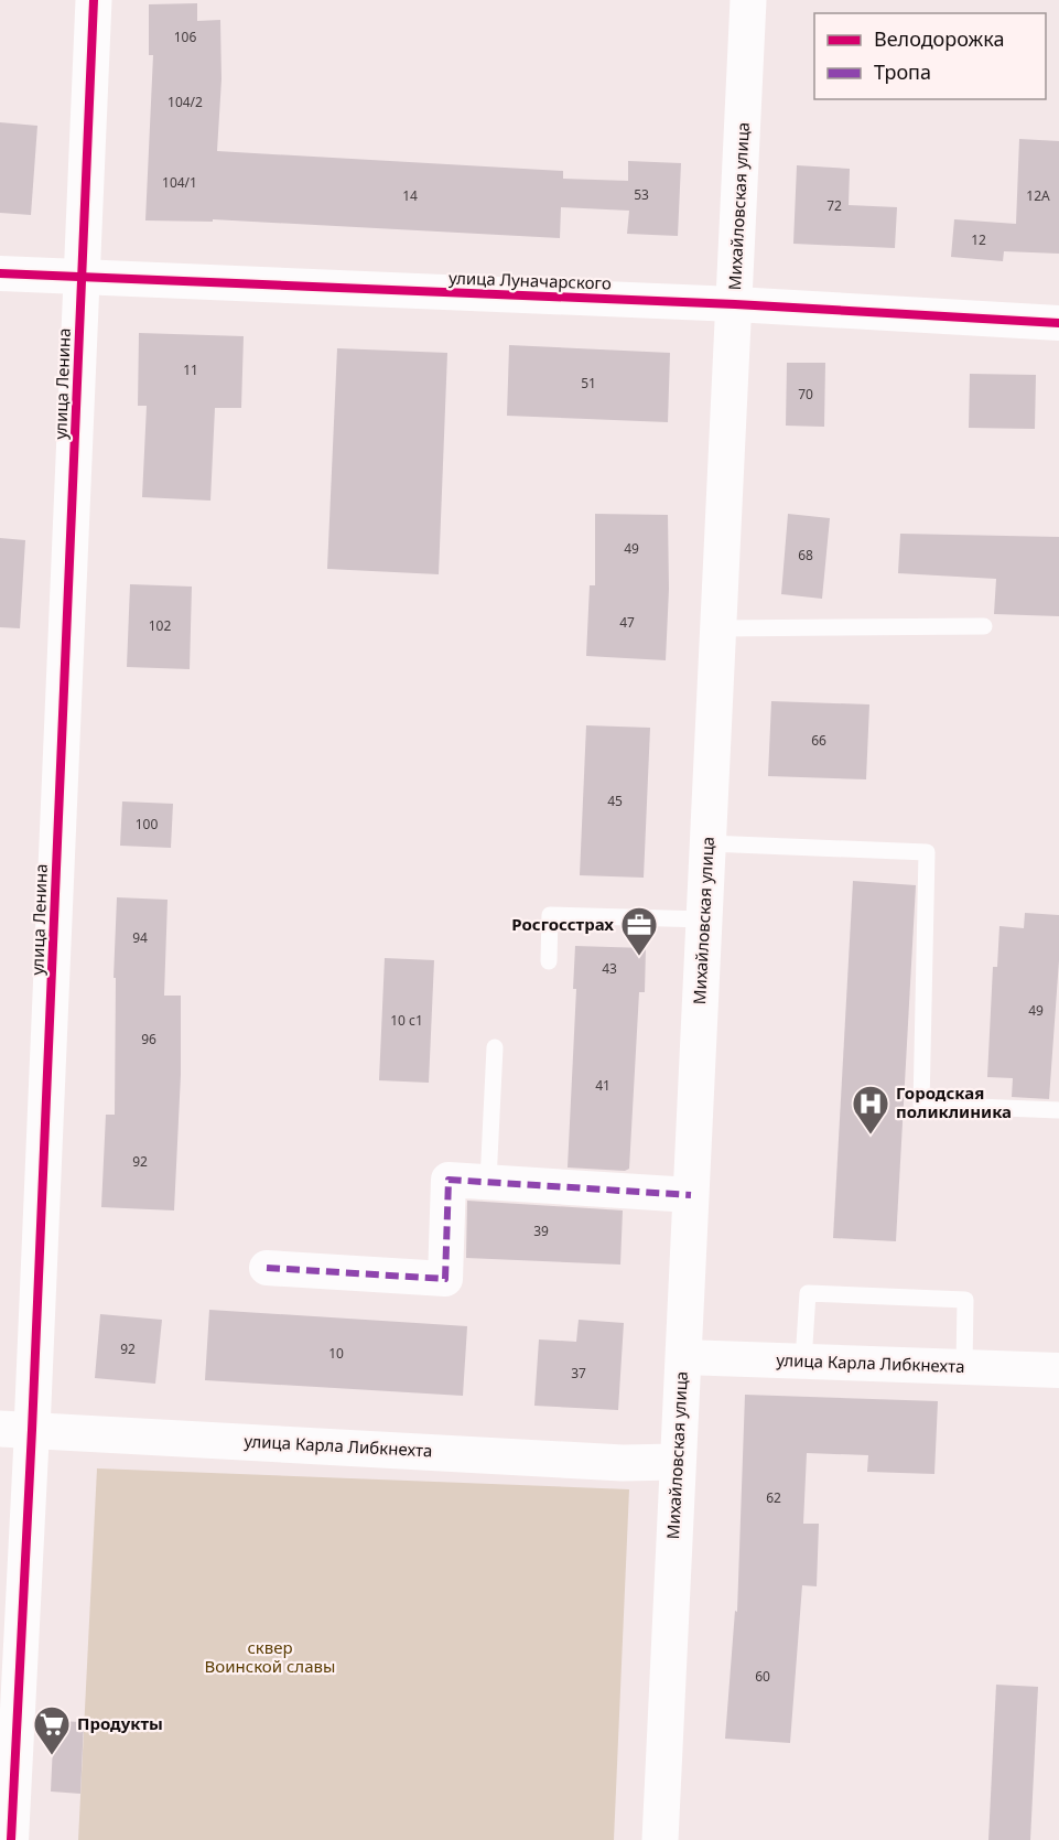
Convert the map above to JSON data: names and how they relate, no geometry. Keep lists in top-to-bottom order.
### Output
{
  "streets": {
    "street": [
      "Михайловская улица",
      "улица Луначарского",
      "улица Ленина",
      "улица Карла Либкнехта"
    ]
  },
  "crossings": [
    ["Михайловская улица", "улица Луначарского"],
    ["Михайловская улица", "улица Карла Либкнехта"],
    ["улица Луначарского", "улица Ленина"],
    ["улица Ленина", "улица Карла Либкнехта"]
  ],
  "parks": ["сквер Воинской славы"],
  "places": {
    "office": ["Росгосстрах"],
    "hospital": ["Городская поликлиника"],
    "supermarket": ["Продукты"]
  },
  "house_numbers": [
    "106",
    "104/2",
    "104/1",
    "53",
    "14",
    "12А",
    "72",
    "12",
    "11",
    "51",
    "70",
    "49",
    "68",
    "47",
    "102",
    "66",
    "45",
    "100",
    "94",
    "43",
    "49",
    "10 с1",
    "96",
    "41",
    "92",
    "39",
    "92",
    "10",
    "37",
    "62",
    "60"
  ],
  "legend": ["Велодорожка", "Тропа"]
}
